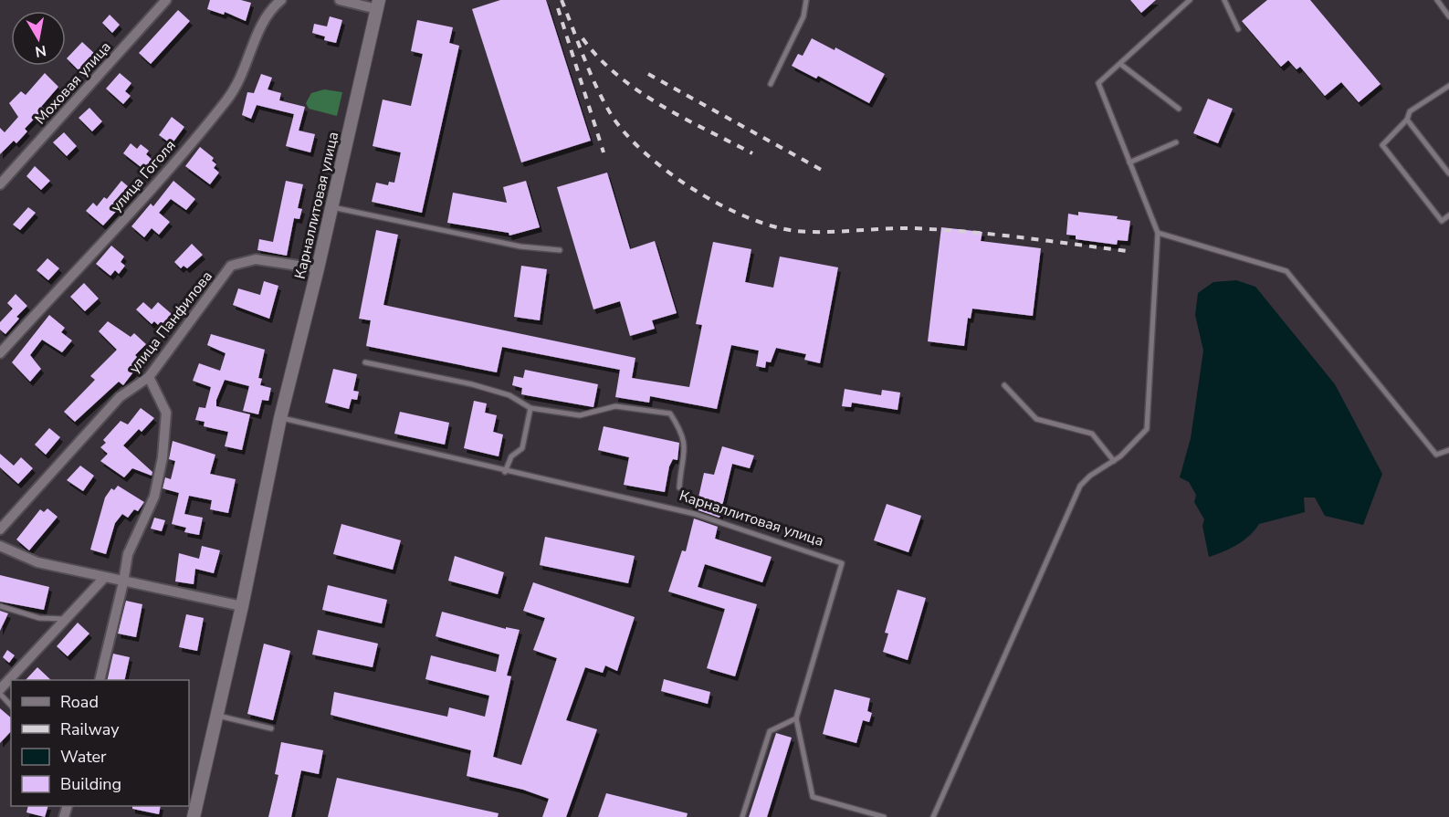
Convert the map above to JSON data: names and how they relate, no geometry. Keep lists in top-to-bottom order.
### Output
{
  "streets": {
    "street": [
      "Моховая улица",
      "улица Гоголя",
      "Карналлитовая улица",
      "улица Панфилова"
    ]
  },
  "crossings": [
    ["Карналлитовая улица", "улица Панфилова"]
  ],
  "legend": [
    "Road",
    "Railway",
    "Water",
    "Building"
  ],
  "north": "bottom"
}
